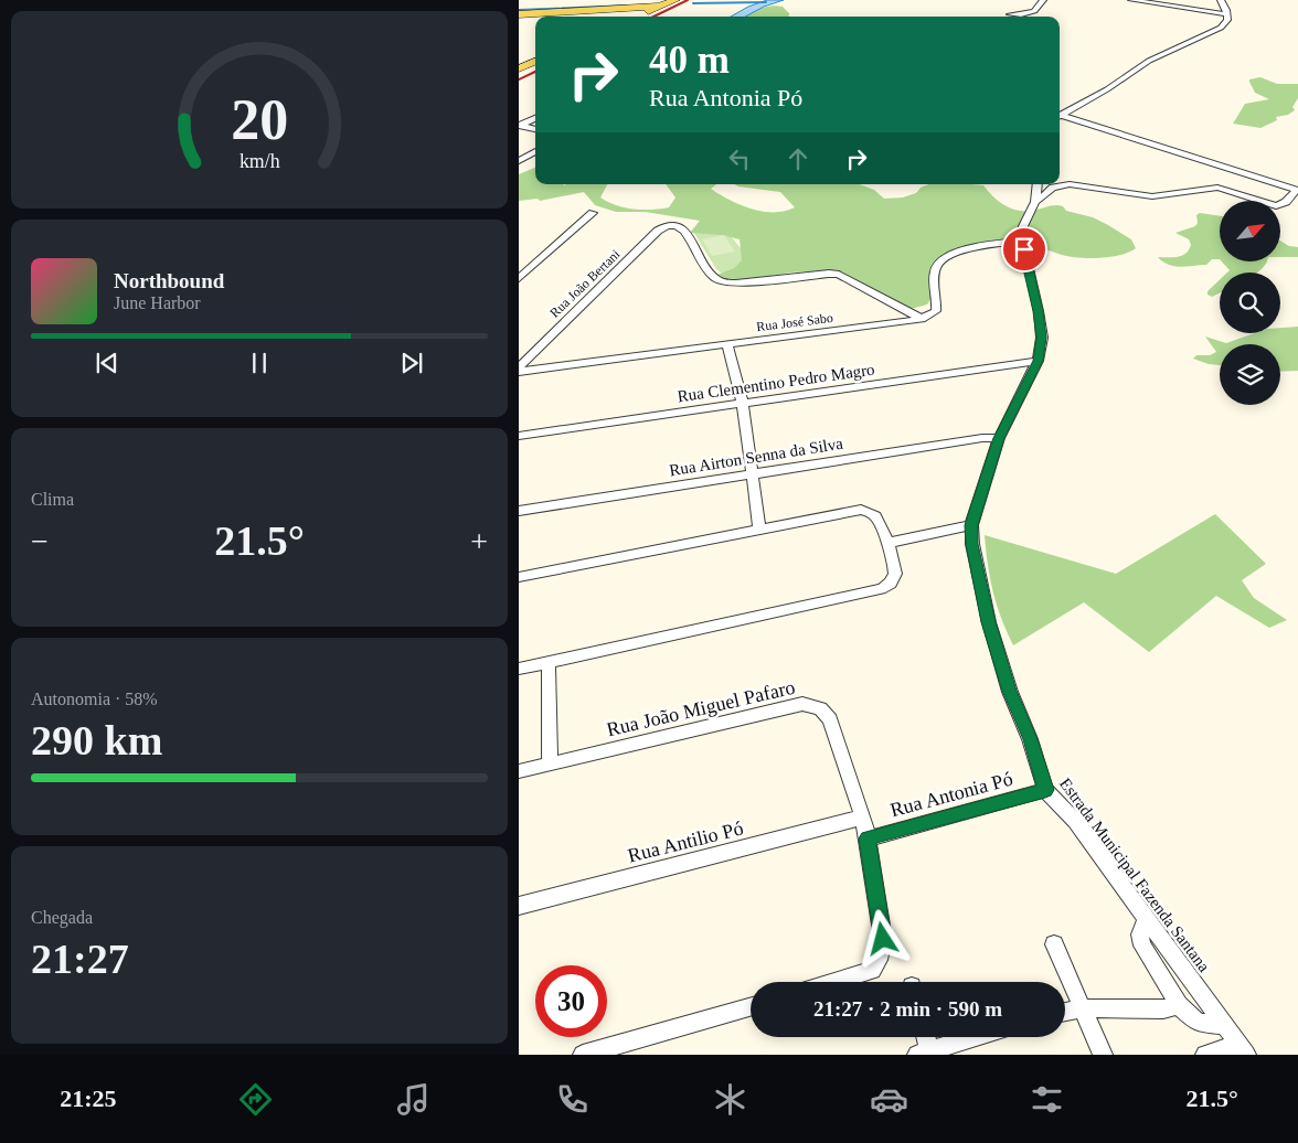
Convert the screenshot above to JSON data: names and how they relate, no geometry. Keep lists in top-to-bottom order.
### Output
{
  "streets": {
    "street": [
      "Rua João Bertani",
      "Rua José Sabo",
      "Rua Clementino Pedro Magro",
      "Rua Airton Senna da Silva",
      "Rua João Miguel Pafaro",
      "Rua Antonia Pó",
      "Rua Antilio Pó",
      "Estrada Municipal Fazenda Santana"
    ]
  },
  "crossings": [
    ["Rua João Bertani", "Rua José Sabo"],
    ["Rua Clementino Pedro Magro", "Estrada Municipal Fazenda Santana"],
    ["Rua Airton Senna da Silva", "Estrada Municipal Fazenda Santana"],
    ["Rua João Miguel Pafaro", "Rua Antonia Pó"],
    ["Rua João Miguel Pafaro", "Rua Antilio Pó"],
    ["Rua Antonia Pó", "Estrada Municipal Fazenda Santana"]
  ],
  "north": "top right",
  "page": {
    "turn": ["40 m", "Rua Antonia Pó"],
    "song": ["Northbound", "June Harbor"],
    "tile": [
      "Clima",
      ["Autonomia · 58%", "290 km"],
      ["Chegada", "21:27"]
    ],
    "heat": ["−", "21.5°", "+"],
    "limit": "30",
    "trip": "21:27 · 2 min · 590 m",
    "tabs": ["21:25", "21.5°"],
    "gauge": ["20", "km/h"]
  }
}
